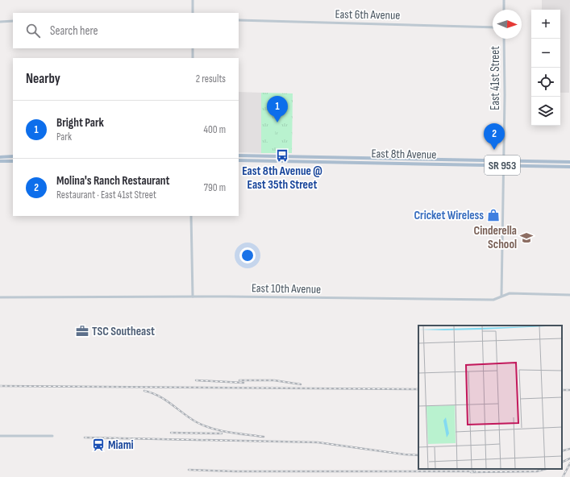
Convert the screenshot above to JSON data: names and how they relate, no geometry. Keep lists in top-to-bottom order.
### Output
{
  "streets": {
    "main road": ["East 8th Avenue", "SR 953"],
    "street": ["East 6th Avenue", "East 41st Street", "East 10th Avenue"]
  },
  "crossings": [
    ["East 41st Street", "East 8th Avenue"],
    ["East 41st Street", "East 10th Avenue"]
  ],
  "places": {
    "bus stop": ["East 8th Avenue @ East 35th Street"],
    "shop": ["Cricket Wireless"],
    "school or university": ["Cinderella School"],
    "office": ["TSC Southeast"],
    "station": ["Miami"]
  },
  "north": "right",
  "page": {
    "map_buttons": ["+", "−"],
    "search": "Search here",
    "heading": ["Nearby", "2 results"],
    "pins": ["1", "2"],
    "list": [
      {
        "mark": "1",
        "name": "Bright Park",
        "note": "Park",
        "value": "400 m"
      },
      {
        "mark": "2",
        "name": "Molina's Ranch Restaurant",
        "note": "Restaurant · East 41st Street",
        "value": "790 m"
      }
    ]
  }
}
